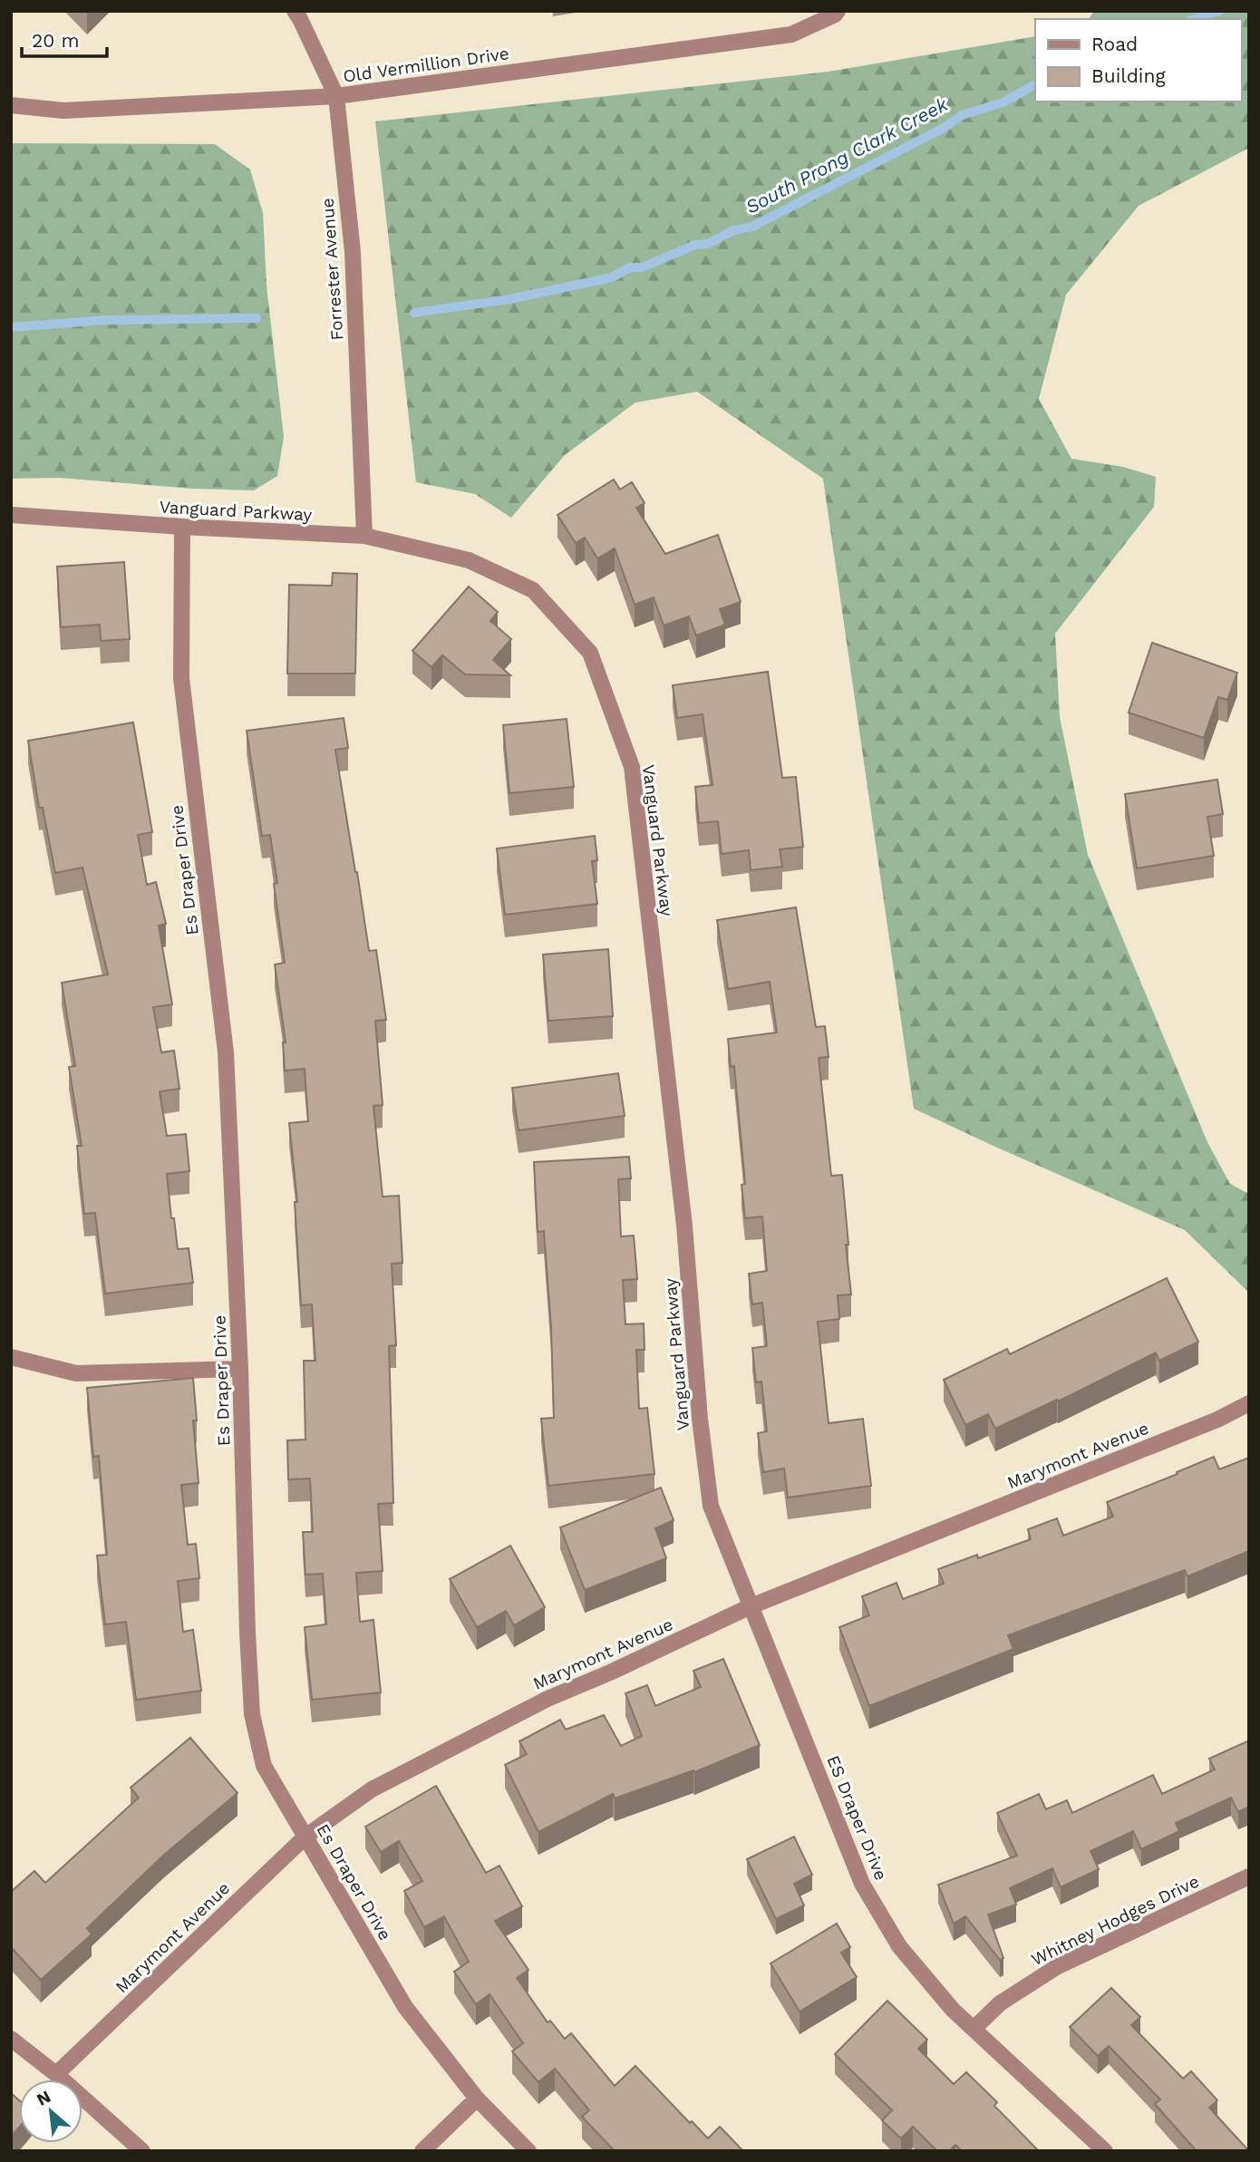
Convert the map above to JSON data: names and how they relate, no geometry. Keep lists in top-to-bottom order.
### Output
{
  "streets": {
    "street": [
      "Old Vermillion Drive",
      "Forrester Avenue",
      "Vanguard Parkway",
      "Es Draper Drive",
      "Marymont Avenue",
      "ES Draper Drive",
      "Whitney Hodges Drive"
    ]
  },
  "crossings": [
    ["Old Vermillion Drive", "Forrester Avenue"],
    ["Forrester Avenue", "Vanguard Parkway"],
    ["Vanguard Parkway", "Es Draper Drive"],
    ["Vanguard Parkway", "Marymont Avenue"],
    ["Vanguard Parkway", "ES Draper Drive"],
    ["Es Draper Drive", "Marymont Avenue"],
    ["Marymont Avenue", "ES Draper Drive"],
    ["ES Draper Drive", "Whitney Hodges Drive"]
  ],
  "water": ["South Prong Clark Creek"],
  "legend": ["Road", "Building"],
  "scale_bar": "20 m",
  "north": "top left"
}
